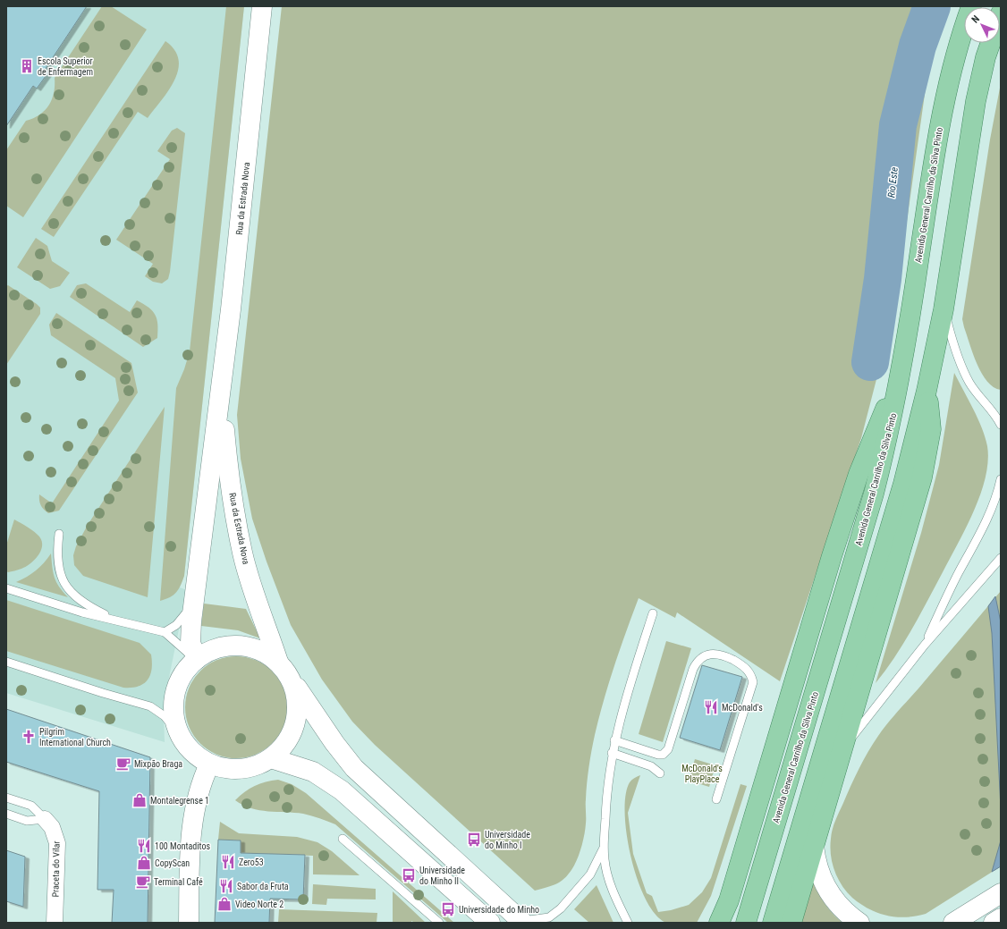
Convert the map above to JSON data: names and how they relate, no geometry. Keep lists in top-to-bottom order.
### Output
{
  "streets": {
    "main road": ["Avenida General Carrilho da Silva Pinto", "Rua da Estrada Nova"],
    "street": ["Praceta do Vilar"]
  },
  "water": ["Rio Este"],
  "parks": ["McDonald's PlayPlace"],
  "places": {
    "building": ["Escola Superior de Enfermagem"],
    "restaurant": [
      "McDonald's",
      "100 Montaditos",
      "Zero53",
      "Sabor da Fruta"
    ],
    "church": ["Pilgrim International Church"],
    "cafe": ["Mixpão Braga", "Terminal Café"],
    "shop": ["Montalegrense 1", "CopyScan", "Video Norte 2"],
    "bus stop": ["Universidade do Minho I", "Universidade do Minho II", "Universidade do Minho"]
  },
  "north": "top left"
}
